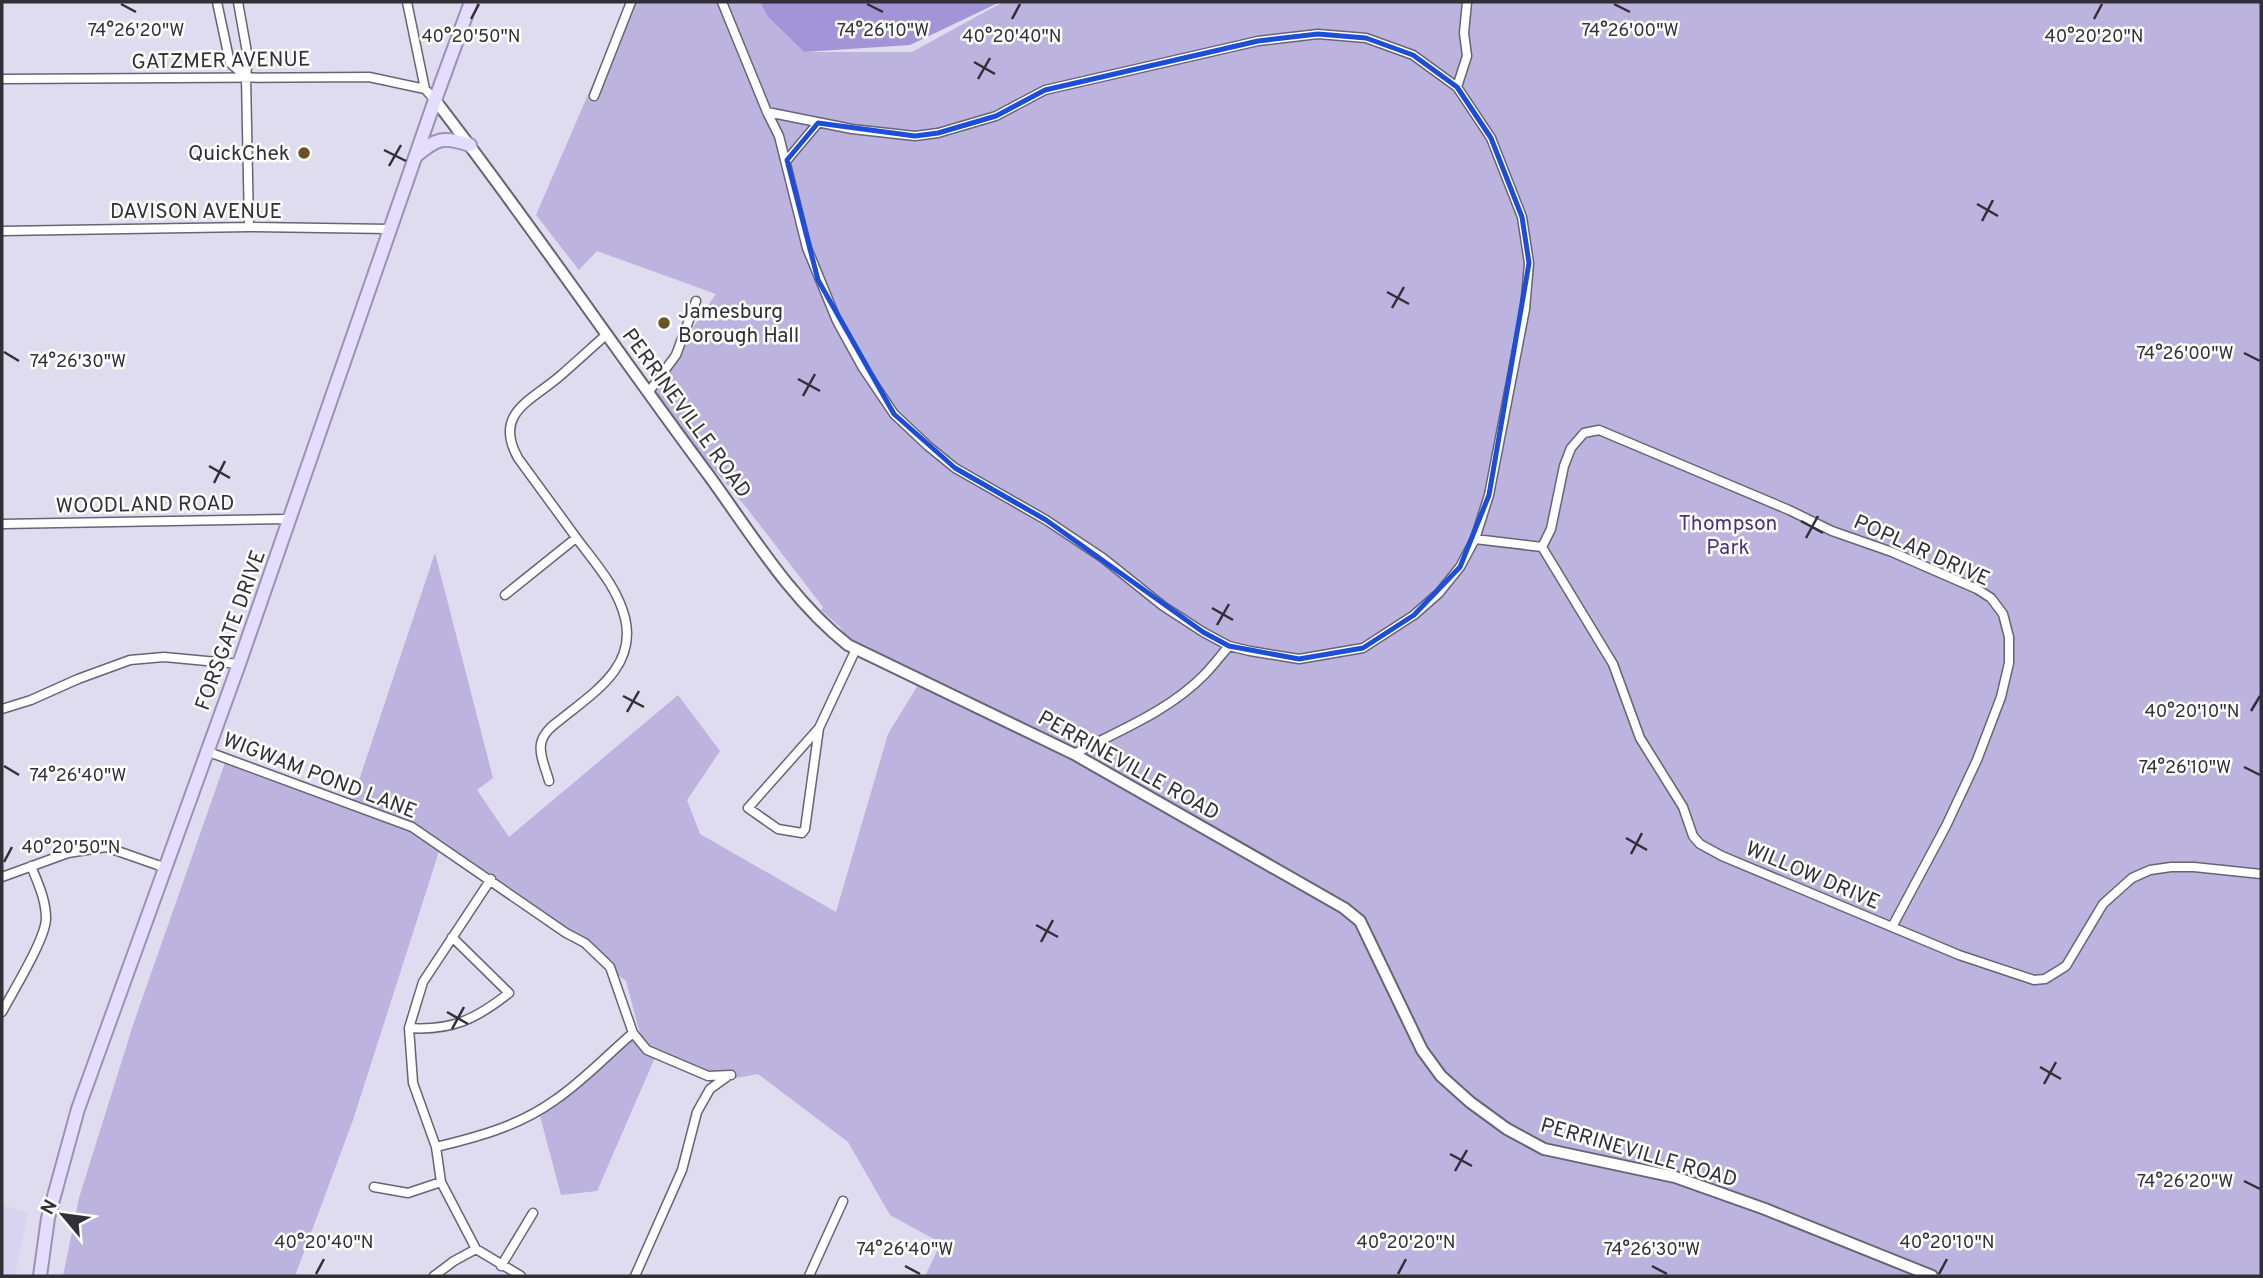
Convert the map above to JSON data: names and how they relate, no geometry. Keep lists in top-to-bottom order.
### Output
{
  "streets": {
    "main road": ["FORSGATE DRIVE"],
    "street": [
      "GATZMER AVENUE",
      "DAVISON AVENUE",
      "PERRINEVILLE ROAD",
      "WOODLAND ROAD",
      "POPLAR DRIVE",
      "WIGWAM POND LANE",
      "WILLOW DRIVE"
    ]
  },
  "crossings": [
    ["DAVISON AVENUE", "FORSGATE DRIVE"],
    ["PERRINEVILLE ROAD", "FORSGATE DRIVE"],
    ["WOODLAND ROAD", "FORSGATE DRIVE"],
    ["POPLAR DRIVE", "WILLOW DRIVE"],
    ["FORSGATE DRIVE", "WIGWAM POND LANE"]
  ],
  "parks": ["Thompson Park"],
  "places": ["QuickChek", "Jamesburg Borough Hall"],
  "north": "top left",
  "coordinates": [
    "74°26'20\"W",
    "74°26'10\"W",
    "74°26'00\"W",
    "40°20'50\"N",
    "40°20'40\"N",
    "40°20'20\"N",
    "74°26'30\"W",
    "40°20'10\"N",
    "74°26'40\"W"
  ]
}
